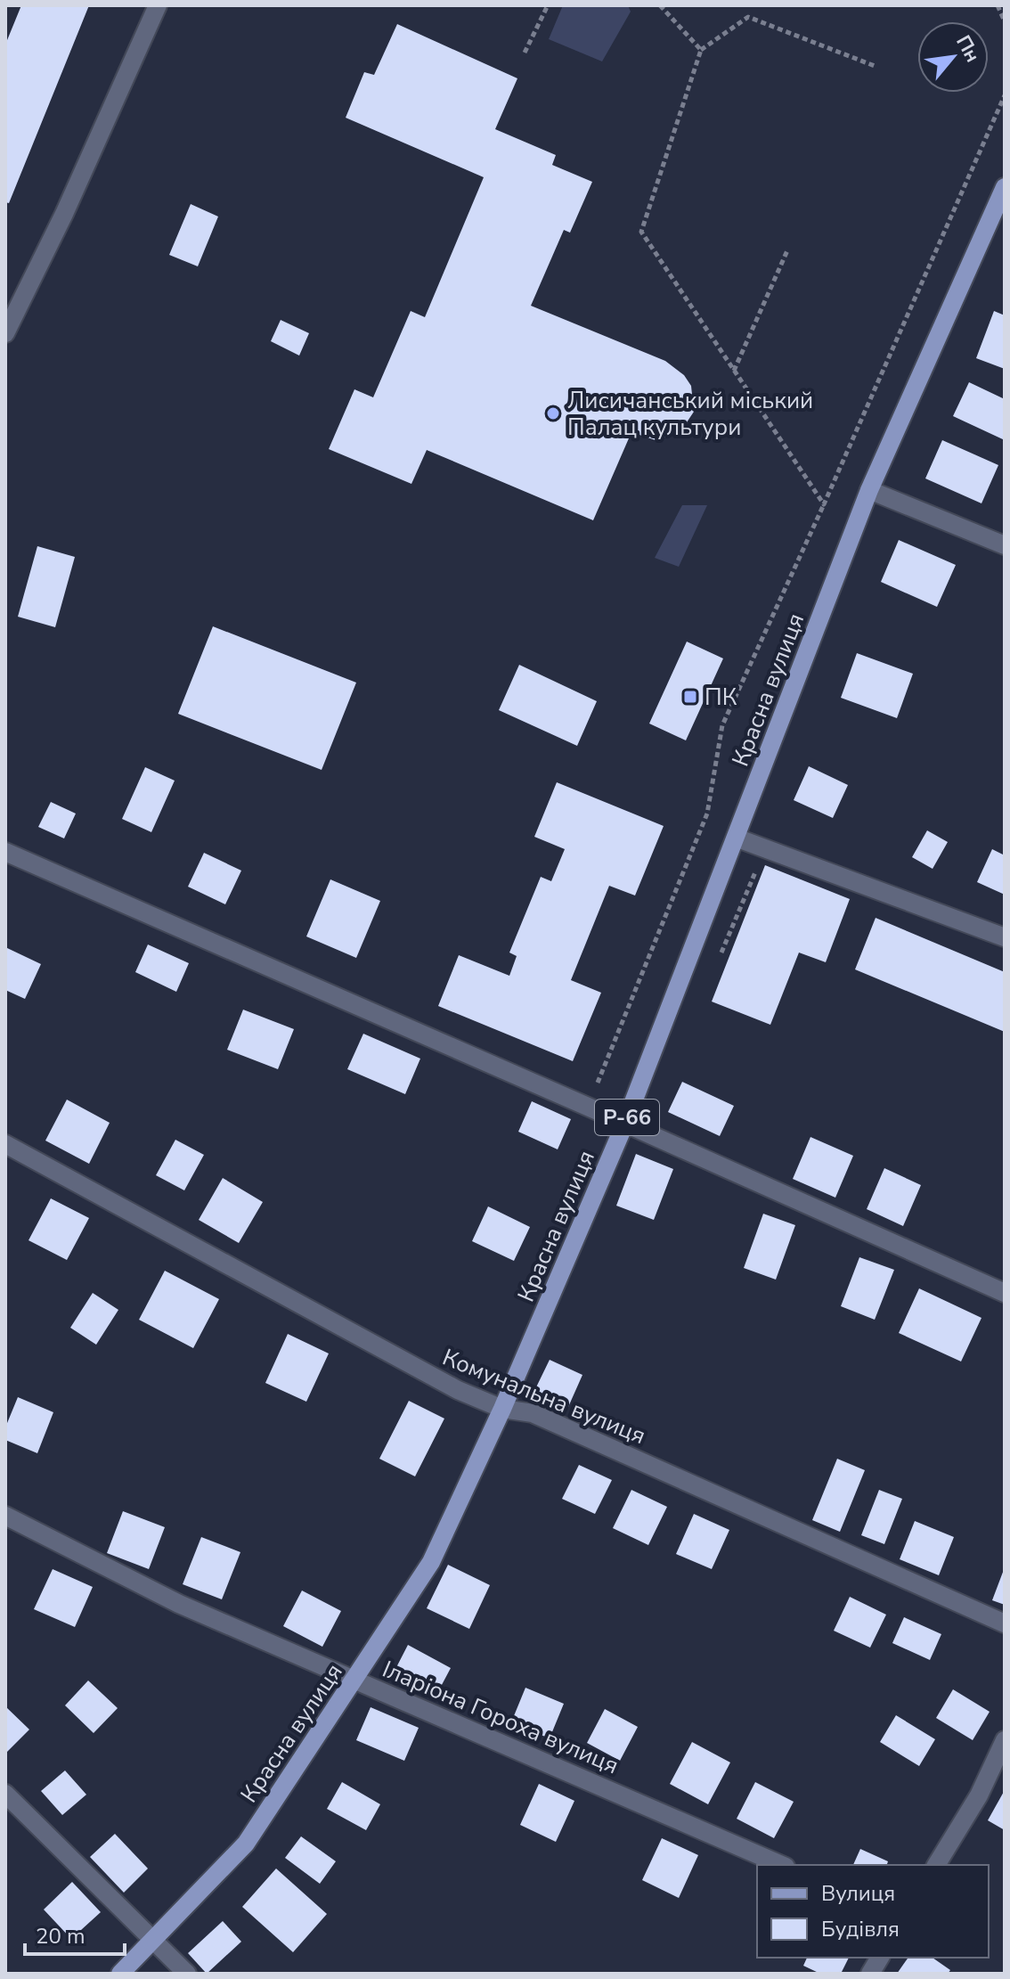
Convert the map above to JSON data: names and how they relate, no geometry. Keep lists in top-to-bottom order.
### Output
{
  "streets": {
    "main road": ["Красна вулиця", "Р-66"],
    "street": ["Комунальна вулиця", "Іларіона Гороха вулиця"]
  },
  "crossings": [
    ["Красна вулиця", "Комунальна вулиця"],
    ["Красна вулиця", "Іларіона Гороха вулиця"]
  ],
  "places": {
    "other": ["Лисичанський міський Палац культури"],
    "transit": ["ПК"]
  },
  "legend": ["Вулиця", "Будівля"],
  "scale_bar": "20 m",
  "north": "top right"
}
